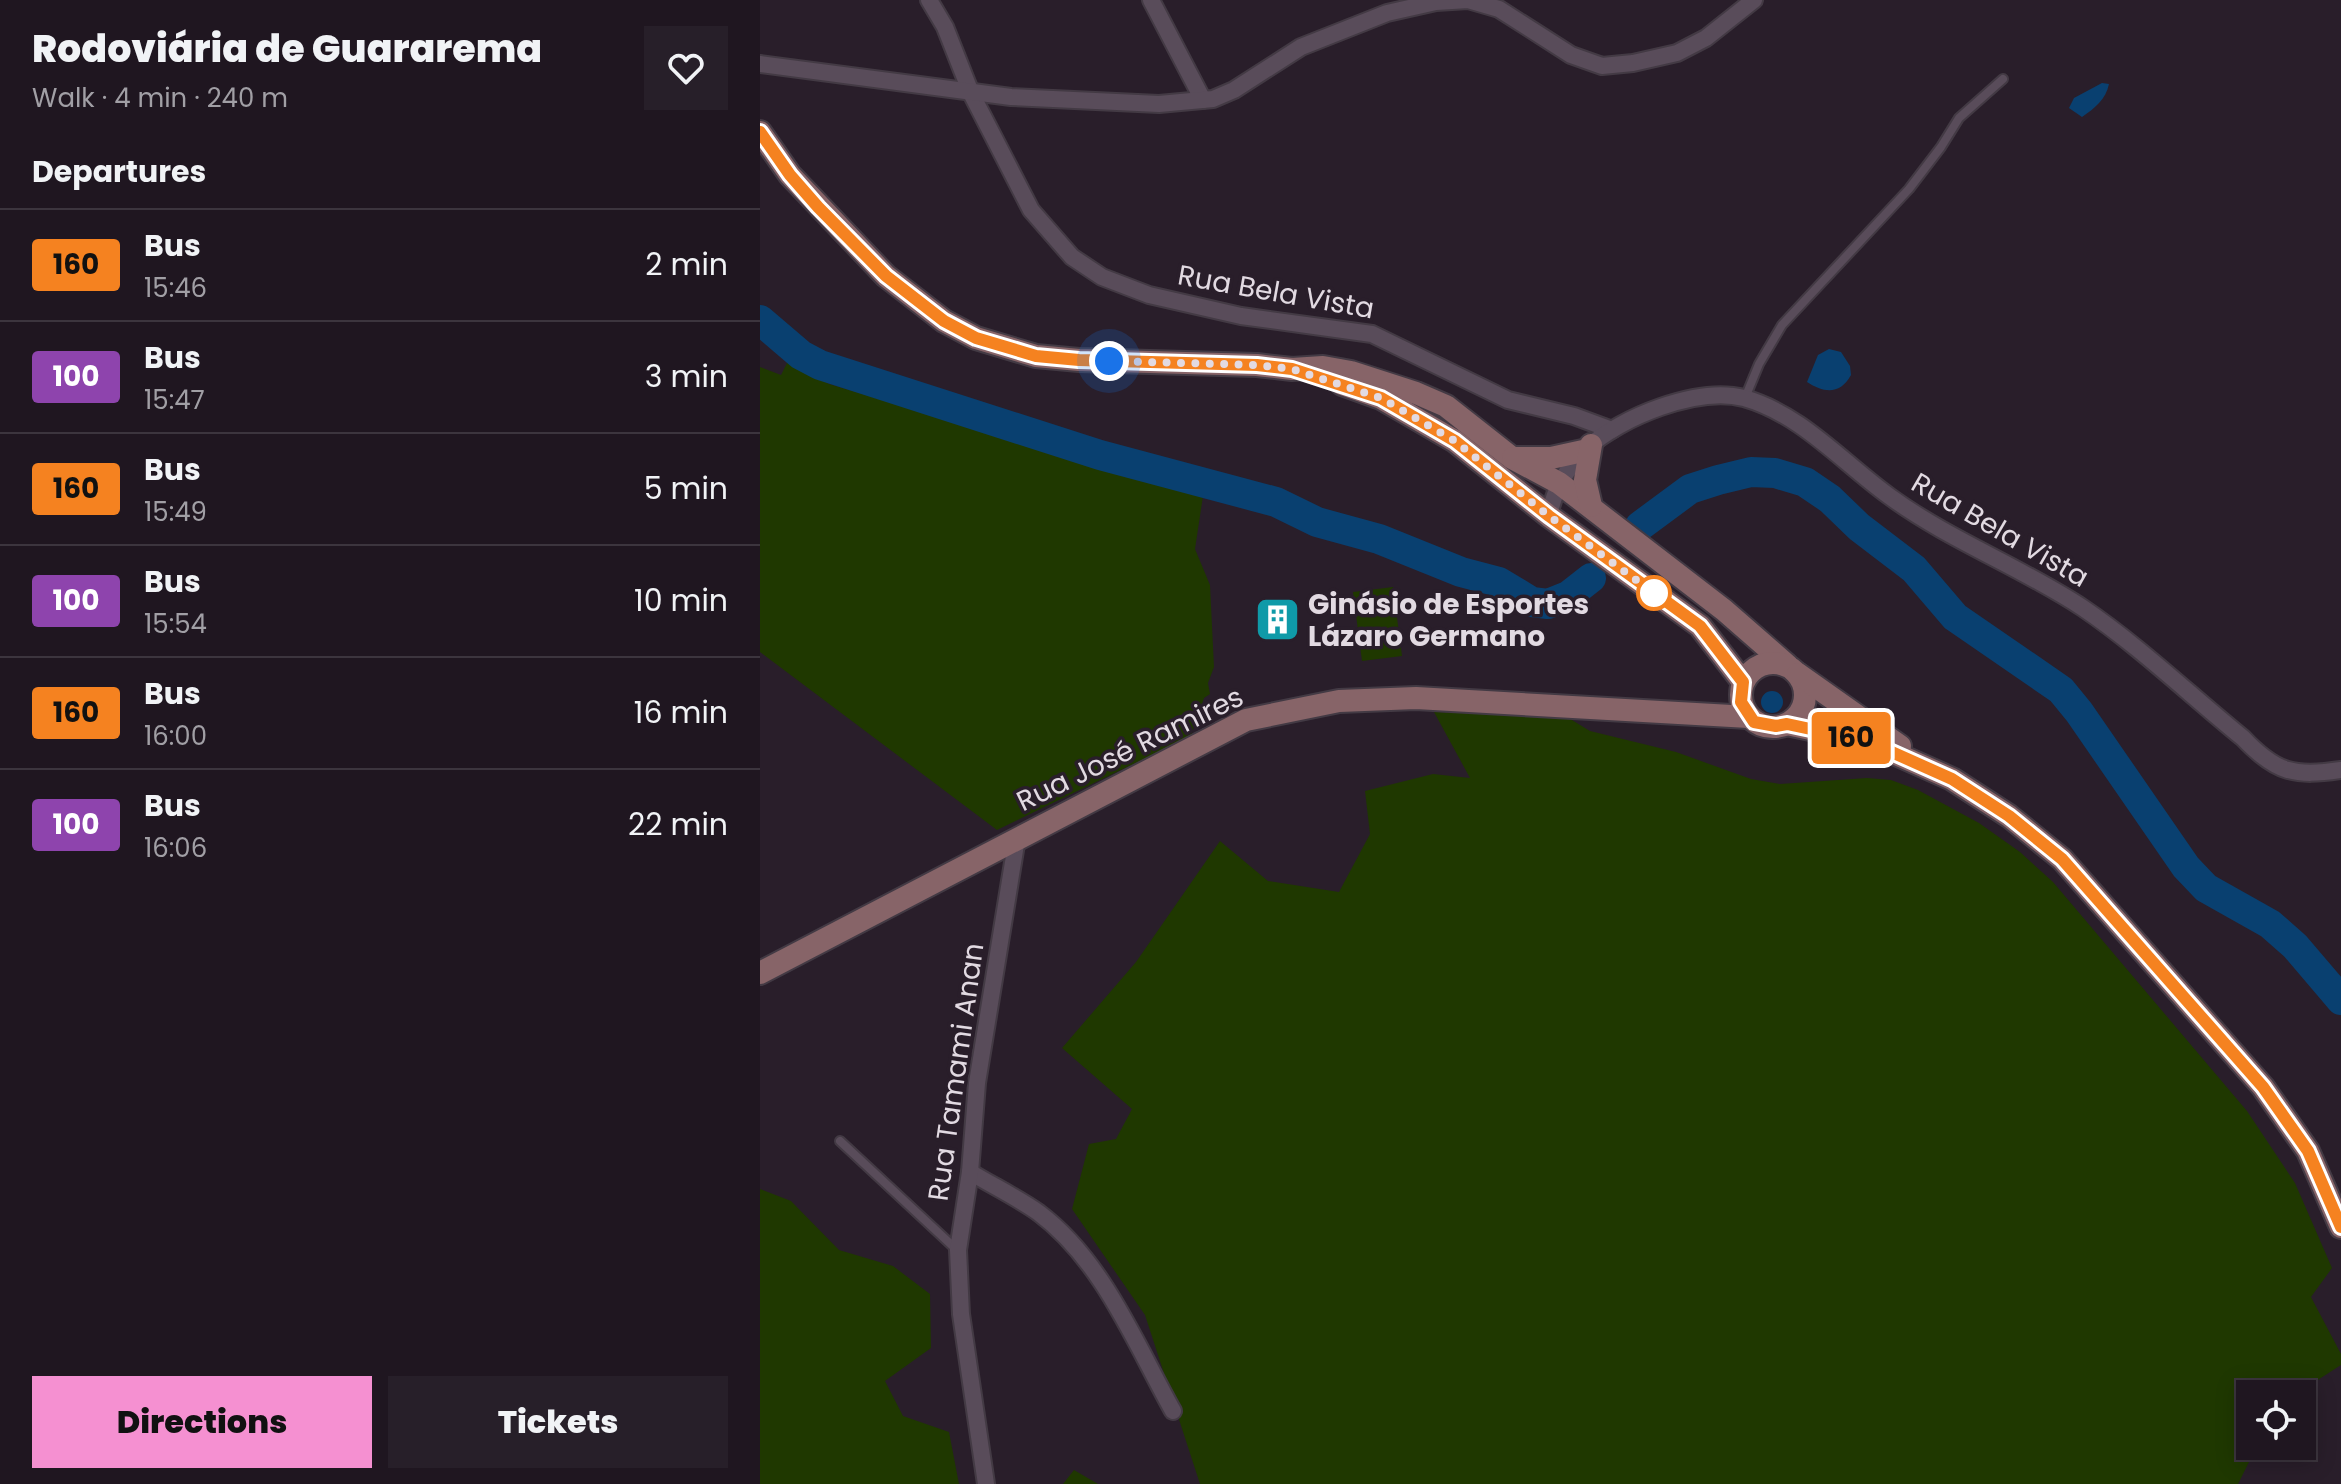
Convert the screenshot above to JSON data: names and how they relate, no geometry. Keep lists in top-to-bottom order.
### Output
{
  "streets": {
    "main road": ["Rua José Ramires"],
    "street": ["Rua Bela Vista", "Rua Tamami Anan"]
  },
  "crossings": [
    ["Rua José Ramires", "Rua Tamami Anan"]
  ],
  "places": {
    "building": ["Ginásio de Esportes Lázaro Germano"]
  },
  "lines": ["bus line 160"],
  "page": {
    "heading": [
      ["Rodoviária de Guararema", "Walk · 4 min · 240 m"],
      "Departures"
    ],
    "on_map": "160",
    "list": [
      {
        "mark": "160",
        "name": "Bus",
        "note": "15:46",
        "value": "2 min"
      },
      {
        "mark": "100",
        "name": "Bus",
        "note": "15:47",
        "value": "3 min"
      },
      {
        "mark": "160",
        "name": "Bus",
        "note": "15:49",
        "value": "5 min"
      },
      {
        "mark": "100",
        "name": "Bus",
        "note": "15:54",
        "value": "10 min"
      },
      {
        "mark": "160",
        "name": "Bus",
        "note": "16:00",
        "value": "16 min"
      },
      {
        "mark": "100",
        "name": "Bus",
        "note": "16:06",
        "value": "22 min"
      }
    ],
    "buttons": ["Directions", "Tickets"]
  }
}
